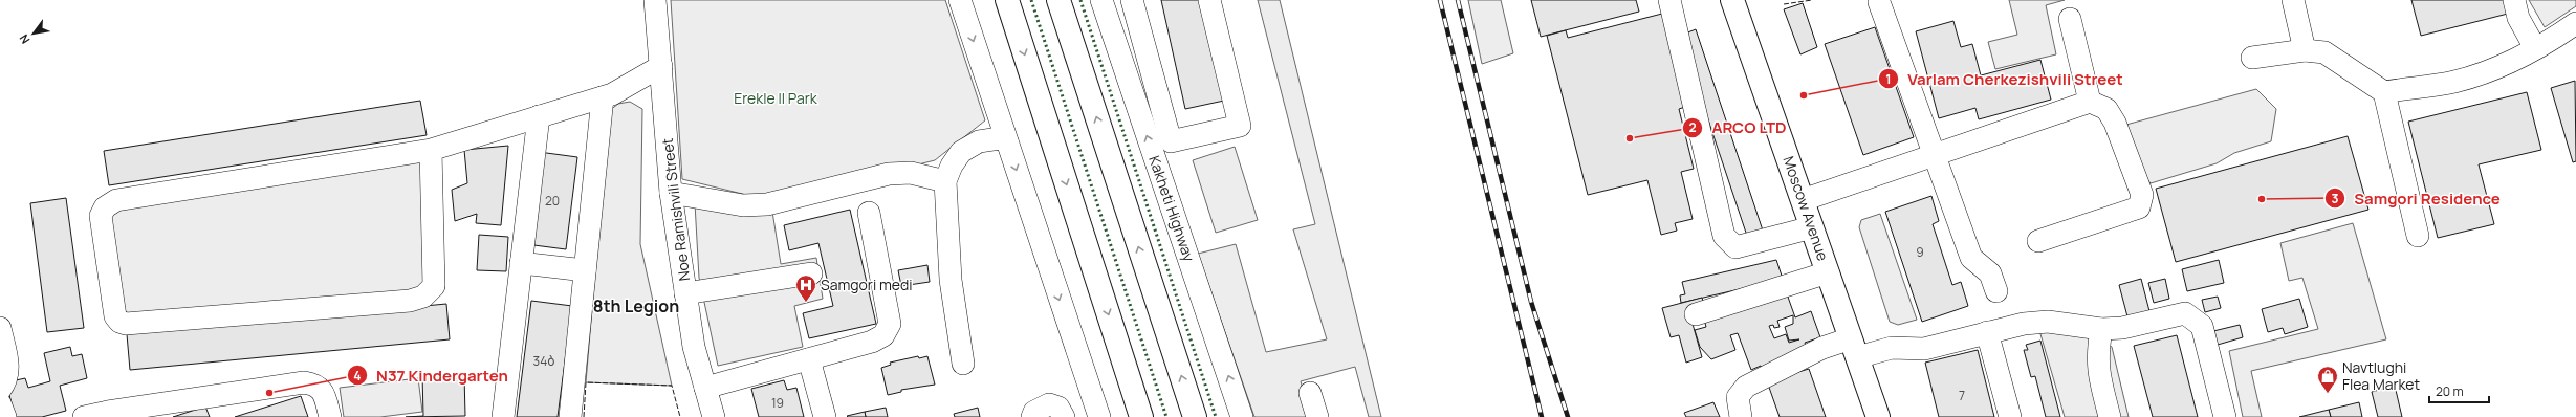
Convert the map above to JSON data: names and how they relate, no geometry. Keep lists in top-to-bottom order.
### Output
{
  "streets": {
    "main road": ["Moscow Avenue"],
    "street": ["Kakheti Highway", "Noe Ramishvili Street"]
  },
  "districts": ["8th Legion"],
  "parks": ["Erekle II Park"],
  "places": {
    "other": [
      "Varlam Cherkezishvili Street",
      "ARCO LTD",
      "Samgori Residence",
      "N37 Kindergarten"
    ],
    "hospital": ["Samgori medi"],
    "shop": ["Navtlughi Flea Market"]
  },
  "house_numbers": [
    "20",
    "9",
    "34ბ",
    "7",
    "19"
  ],
  "scale_bar": "20 m",
  "north": "bottom left"
}
